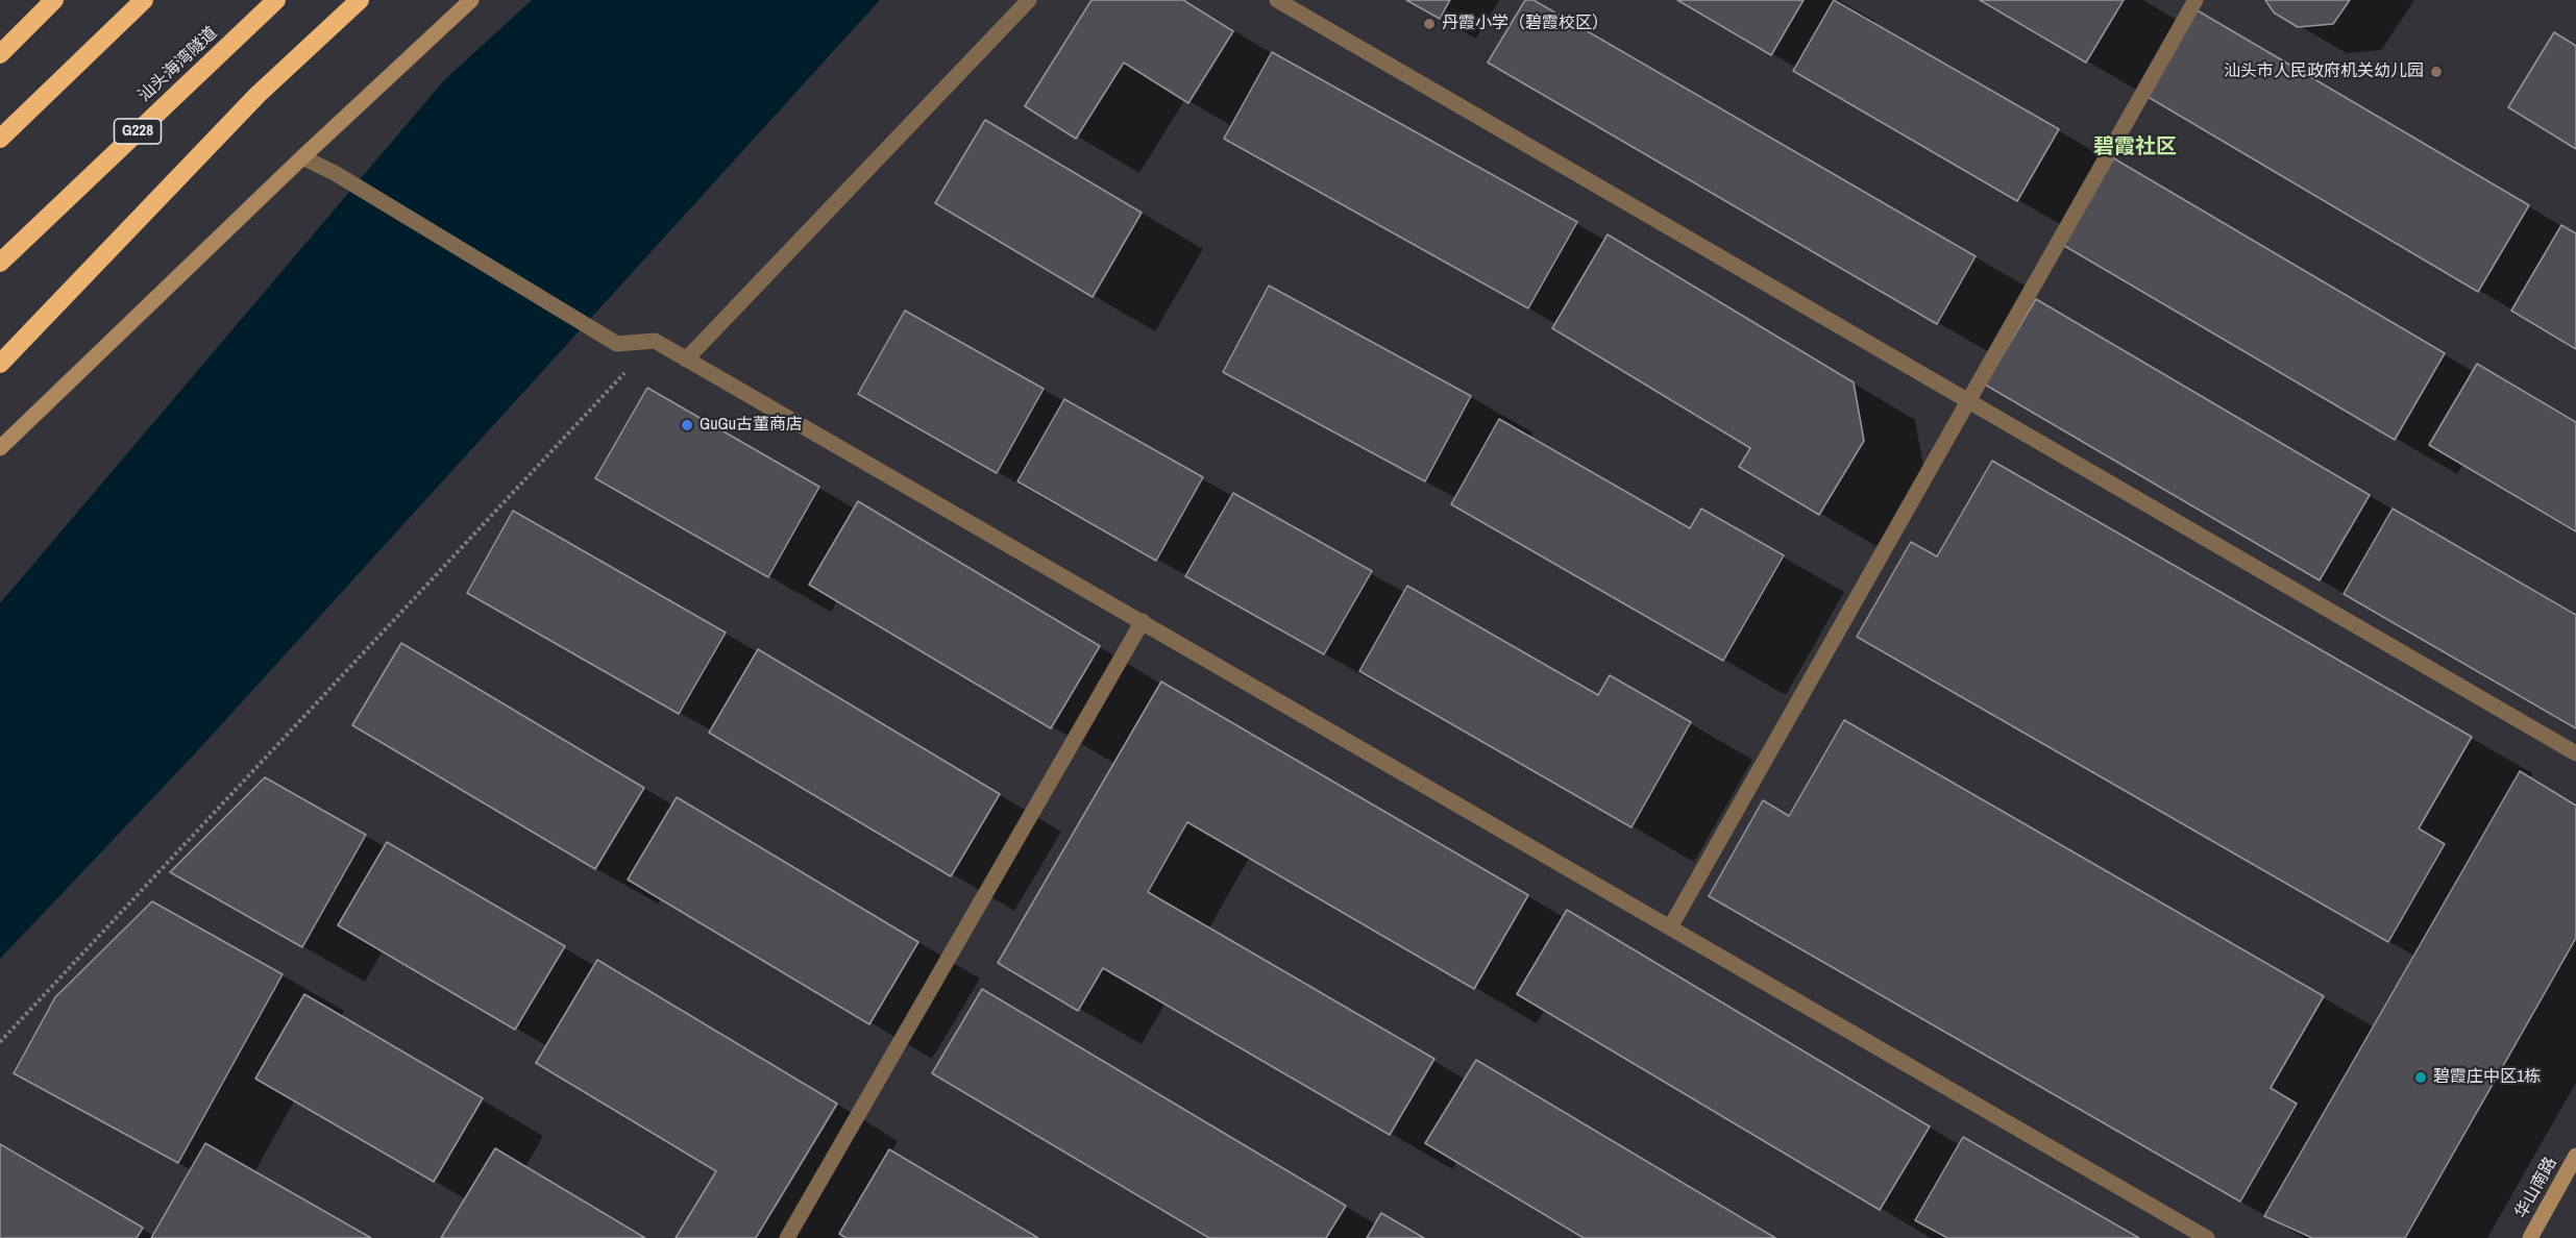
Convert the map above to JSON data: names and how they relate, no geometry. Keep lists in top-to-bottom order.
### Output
{
  "streets": {
    "highway": ["汕头海湾隧道", "G228"],
    "main road": ["华山南路"]
  },
  "districts": ["碧霞社区"],
  "places": [
    "丹霞小学（碧霞校区）",
    "汕头市人民政府机关幼儿园",
    "GuGu古董商店",
    "碧霞庄中区1栋"
  ]
}
